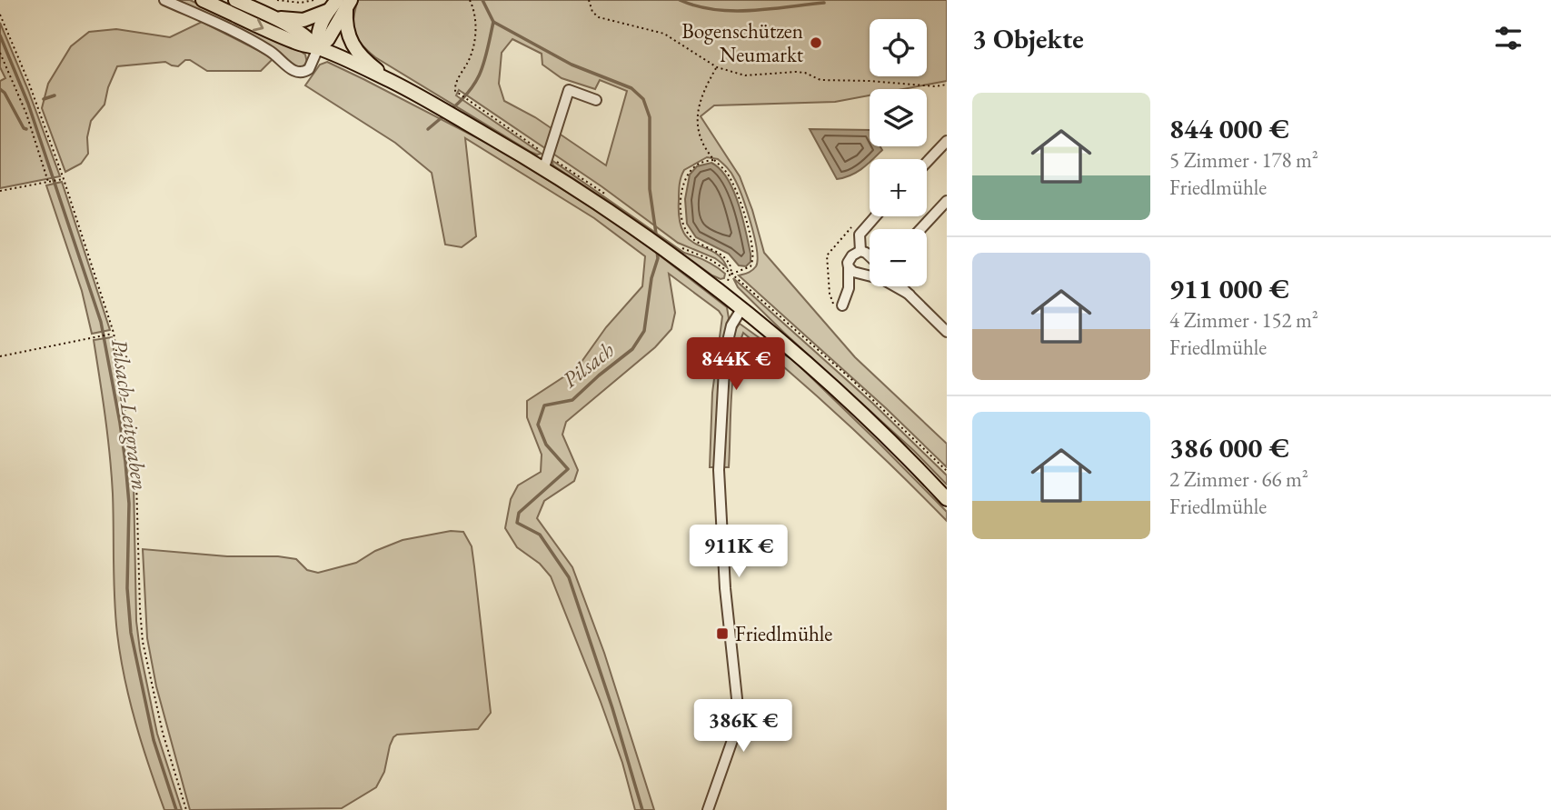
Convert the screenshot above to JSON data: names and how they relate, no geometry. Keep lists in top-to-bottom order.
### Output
{
  "water": ["Pilsach", "Pilsach-Leitgraben"],
  "places": {
    "other": ["Bogenschützen Neumarkt"],
    "transit": ["Friedlmühle"]
  },
  "page": {
    "heading": "3 Objekte",
    "map_buttons": ["+", "−"],
    "list": [
      {
        "name": "844 000 €",
        "note": "5 Zimmer · 178 m² · Friedlmühle"
      },
      {
        "name": "911 000 €",
        "note": "4 Zimmer · 152 m² · Friedlmühle"
      },
      {
        "name": "386 000 €",
        "note": "2 Zimmer · 66 m² · Friedlmühle"
      }
    ],
    "price": ["844K €", "911K €", "386K €"]
  }
}
